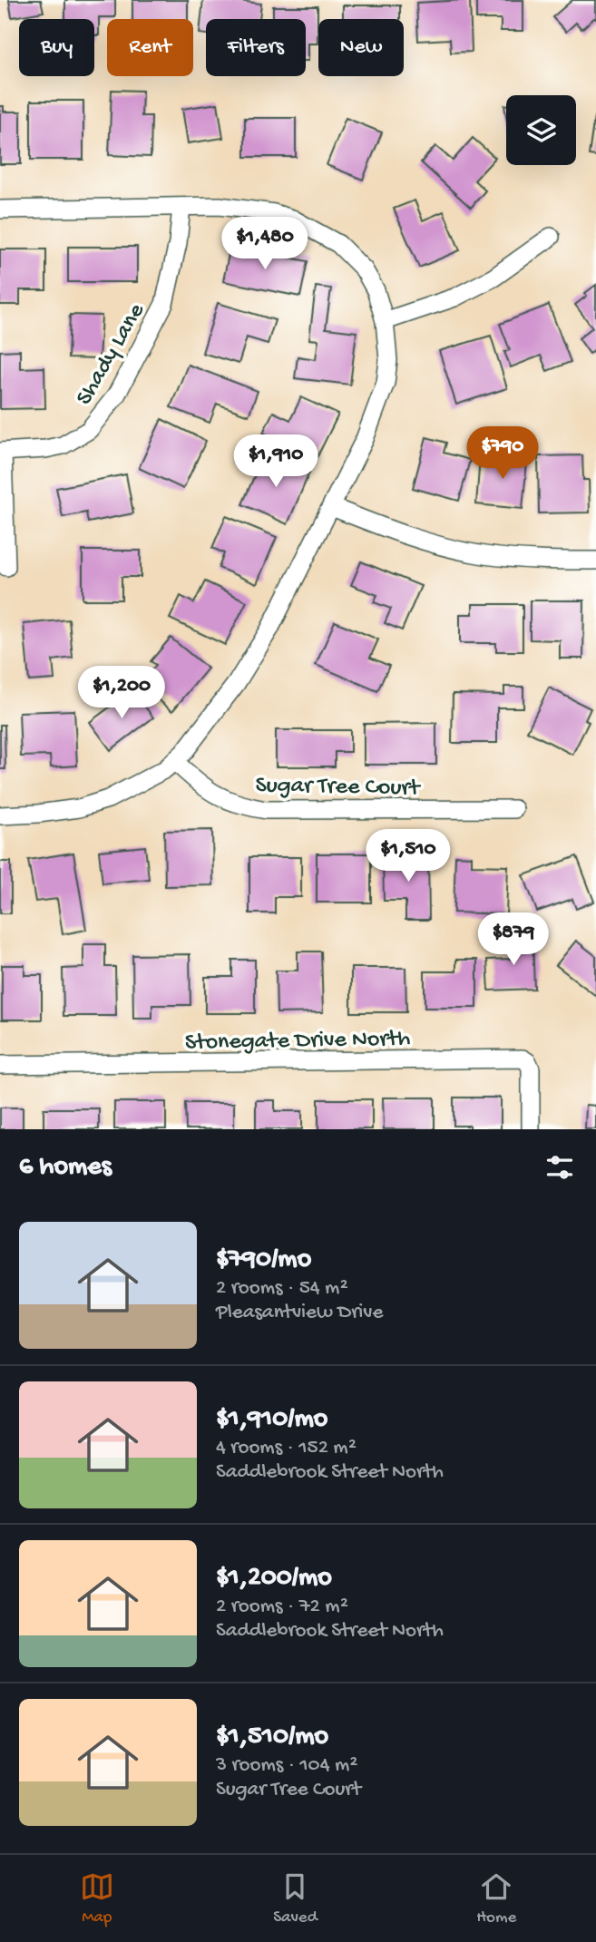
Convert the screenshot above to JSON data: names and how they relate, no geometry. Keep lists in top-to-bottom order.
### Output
{
  "streets": {
    "street": ["Shady Lane", "Sugar Tree Court", "Stonegate Drive North"]
  },
  "page": {
    "chip": [
      "Buy",
      "Rent",
      "Filters",
      "New"
    ],
    "price": [
      "$1,480",
      "$790",
      "$1,910",
      "$1,200",
      "$1,510",
      "$879"
    ],
    "heading": "6 homes",
    "list": [
      {
        "name": "$790/mo",
        "note": "2 rooms · 54 m² · Pleasantview Drive"
      },
      {
        "name": "$1,910/mo",
        "note": "4 rooms · 152 m² · Saddlebrook Street North"
      },
      {
        "name": "$1,200/mo",
        "note": "2 rooms · 72 m² · Saddlebrook Street North"
      },
      {
        "name": "$1,510/mo",
        "note": "3 rooms · 104 m² · Sugar Tree Court"
      }
    ],
    "tabs": ["Map", "Saved", "Home"]
  }
}
